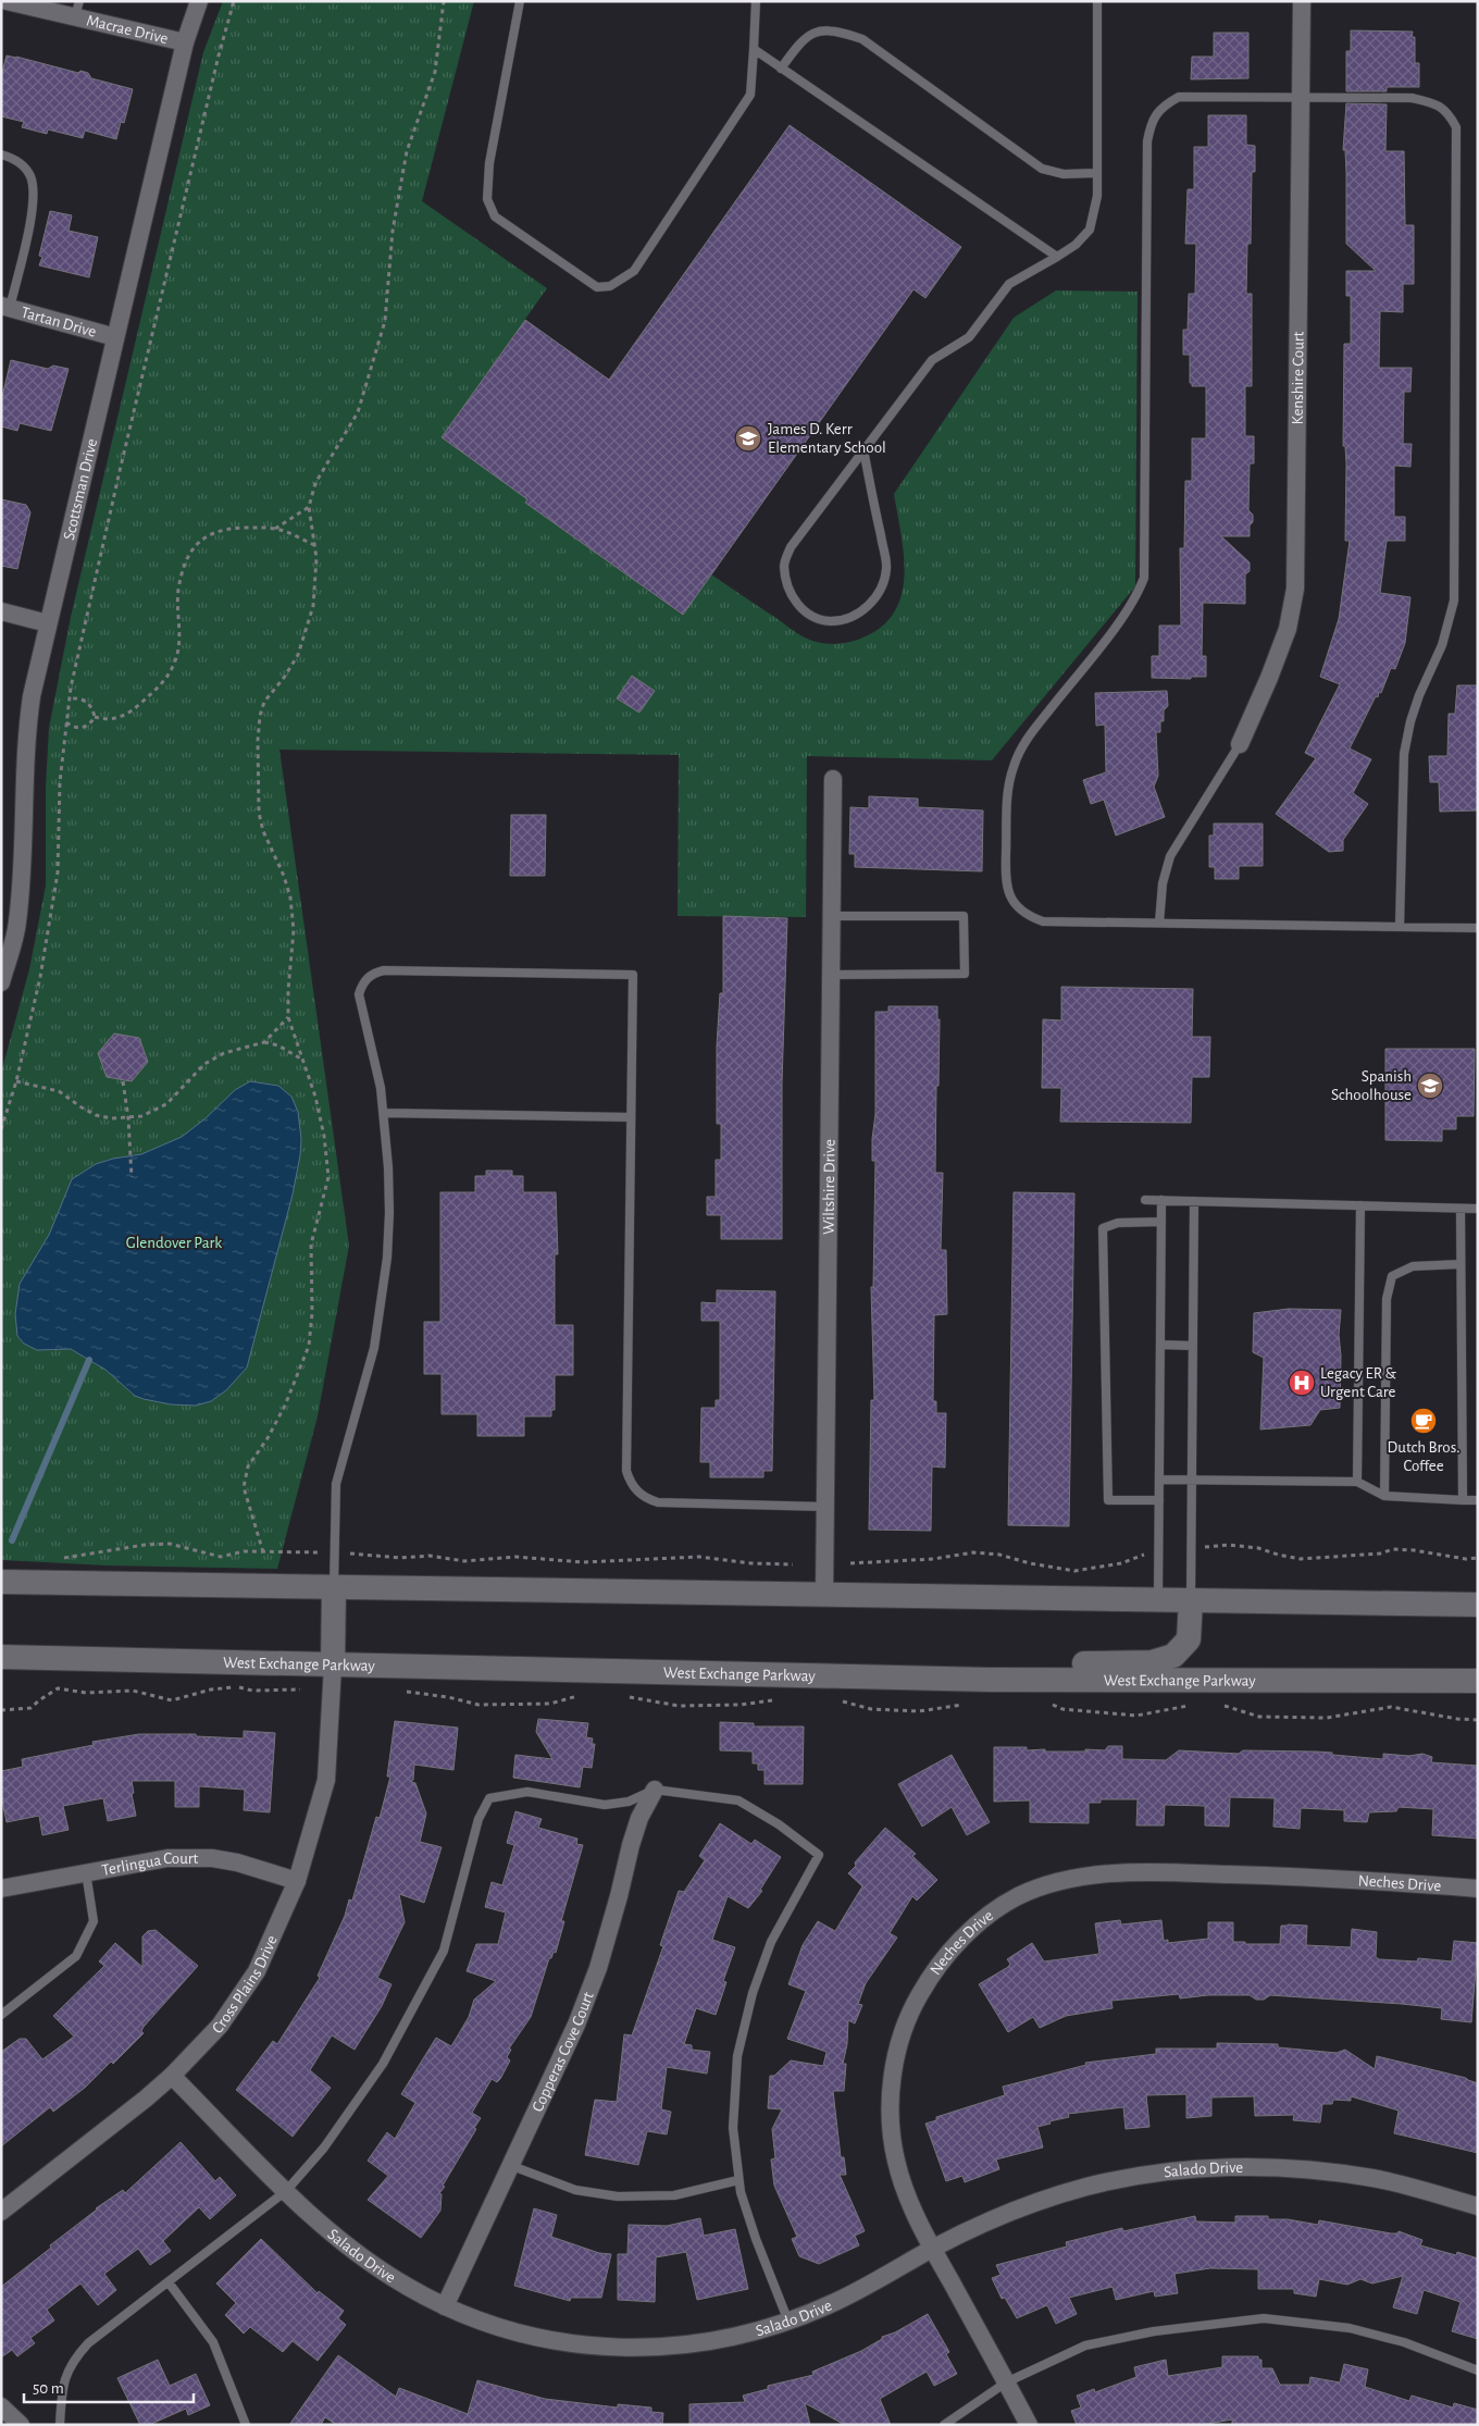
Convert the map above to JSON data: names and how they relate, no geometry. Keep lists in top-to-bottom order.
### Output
{
  "streets": {
    "main road": ["West Exchange Parkway"],
    "street": [
      "Macrae Drive",
      "Tartan Drive",
      "Kenshire Court",
      "Scottsman Drive",
      "Wiltshire Drive",
      "Terlingua Court",
      "Neches Drive",
      "Cross Plains Drive",
      "Copperas Cove Court",
      "Salado Drive"
    ]
  },
  "crossings": [
    ["Macrae Drive", "Scottsman Drive"],
    ["Tartan Drive", "Scottsman Drive"],
    ["West Exchange Parkway", "Cross Plains Drive"],
    ["Terlingua Court", "Cross Plains Drive"],
    ["Neches Drive", "Salado Drive"],
    ["Cross Plains Drive", "Salado Drive"],
    ["Copperas Cove Court", "Salado Drive"]
  ],
  "parks": ["Glendover Park"],
  "places": {
    "school or university": ["James D. Kerr Elementary School", "Spanish Schoolhouse"],
    "hospital": ["Legacy ER & Urgent Care"],
    "cafe": ["Dutch Bros. Coffee"]
  },
  "scale_bar": "50 m"
}
